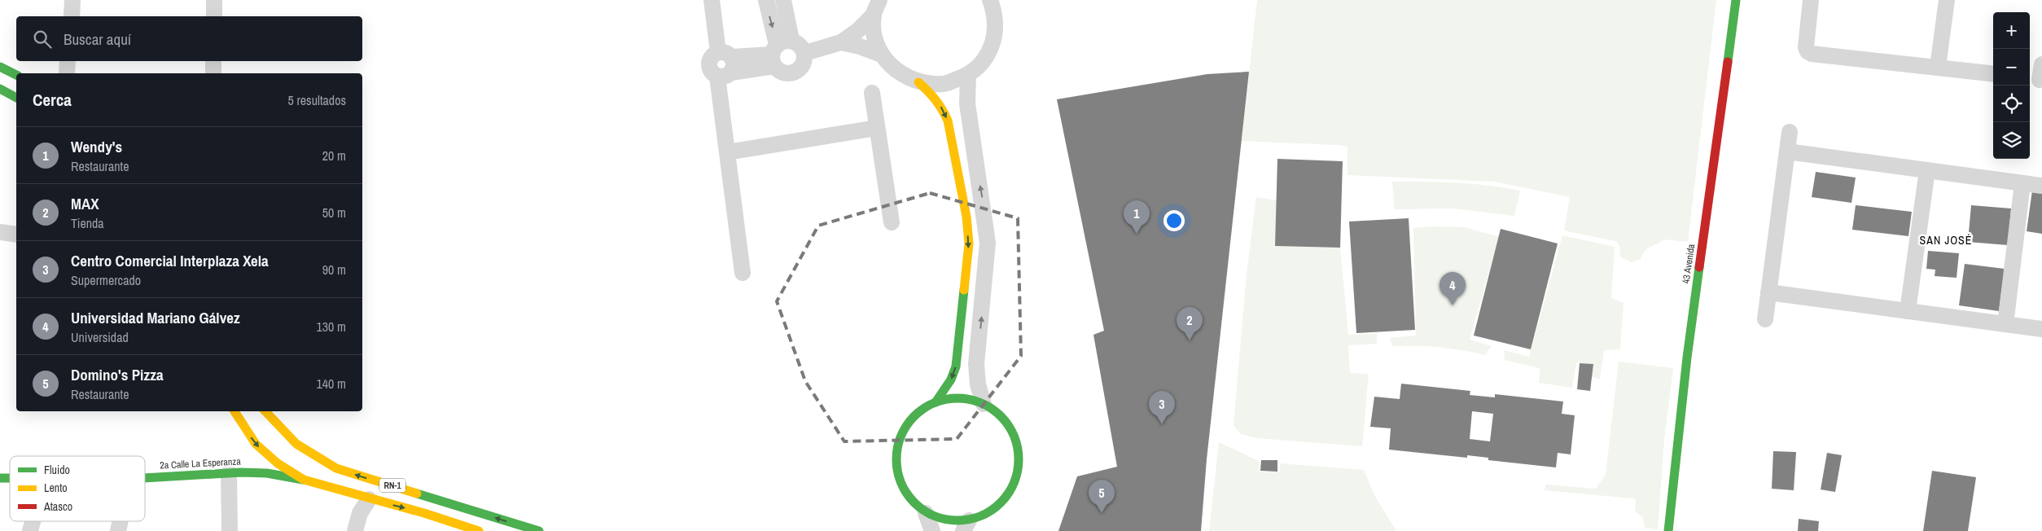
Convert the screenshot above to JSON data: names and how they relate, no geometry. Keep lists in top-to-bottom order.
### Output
{
  "streets": {
    "main road": ["43 Avenida", "2a Calle La Esperanza", "RN-1"]
  },
  "crossings": [
    ["2a Calle La Esperanza", "RN-1"]
  ],
  "districts": ["SAN JOSÉ"],
  "legend": ["Fluido", "Lento", "Atasco"],
  "page": {
    "map_buttons": ["+", "−"],
    "search": "Buscar aquí",
    "heading": ["Cerca", "5 resultados"],
    "list": [
      {
        "mark": "1",
        "name": "Wendy's",
        "note": "Restaurante",
        "value": "20 m"
      },
      {
        "mark": "2",
        "name": "MAX",
        "note": "Tienda",
        "value": "50 m"
      },
      {
        "mark": "3",
        "name": "Centro Comercial Interplaza Xela",
        "note": "Supermercado",
        "value": "90 m"
      },
      {
        "mark": "4",
        "name": "Universidad Mariano Gálvez",
        "note": "Universidad",
        "value": "130 m"
      },
      {
        "mark": "5",
        "name": "Domino's Pizza",
        "note": "Restaurante",
        "value": "140 m"
      }
    ],
    "pins": [
      "1",
      "4",
      "2",
      "3",
      "5"
    ]
  }
}
